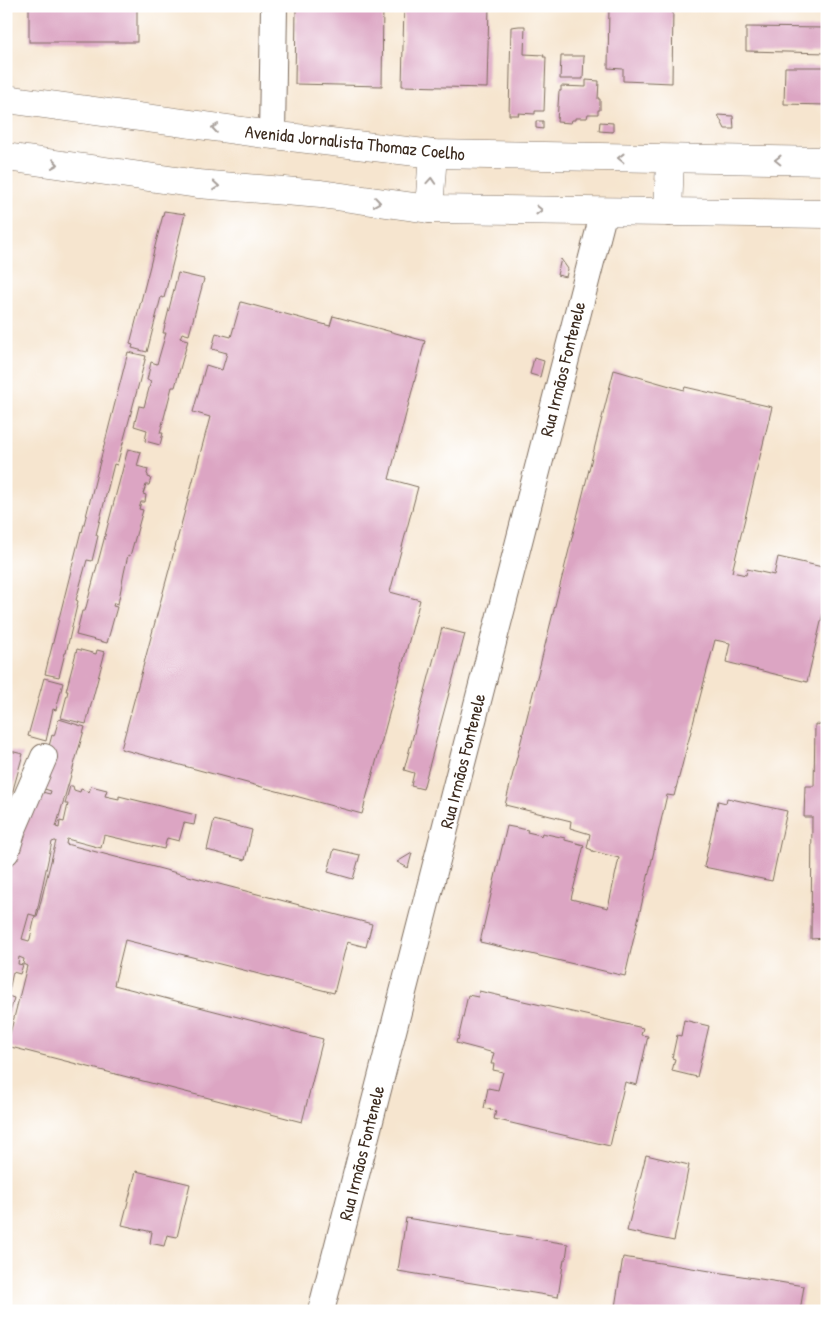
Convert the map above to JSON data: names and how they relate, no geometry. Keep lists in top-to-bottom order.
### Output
{
  "streets": {
    "main road": ["Avenida Jornalista Thomaz Coelho"],
    "street": ["Rua Irmãos Fontenele"]
  }
}
